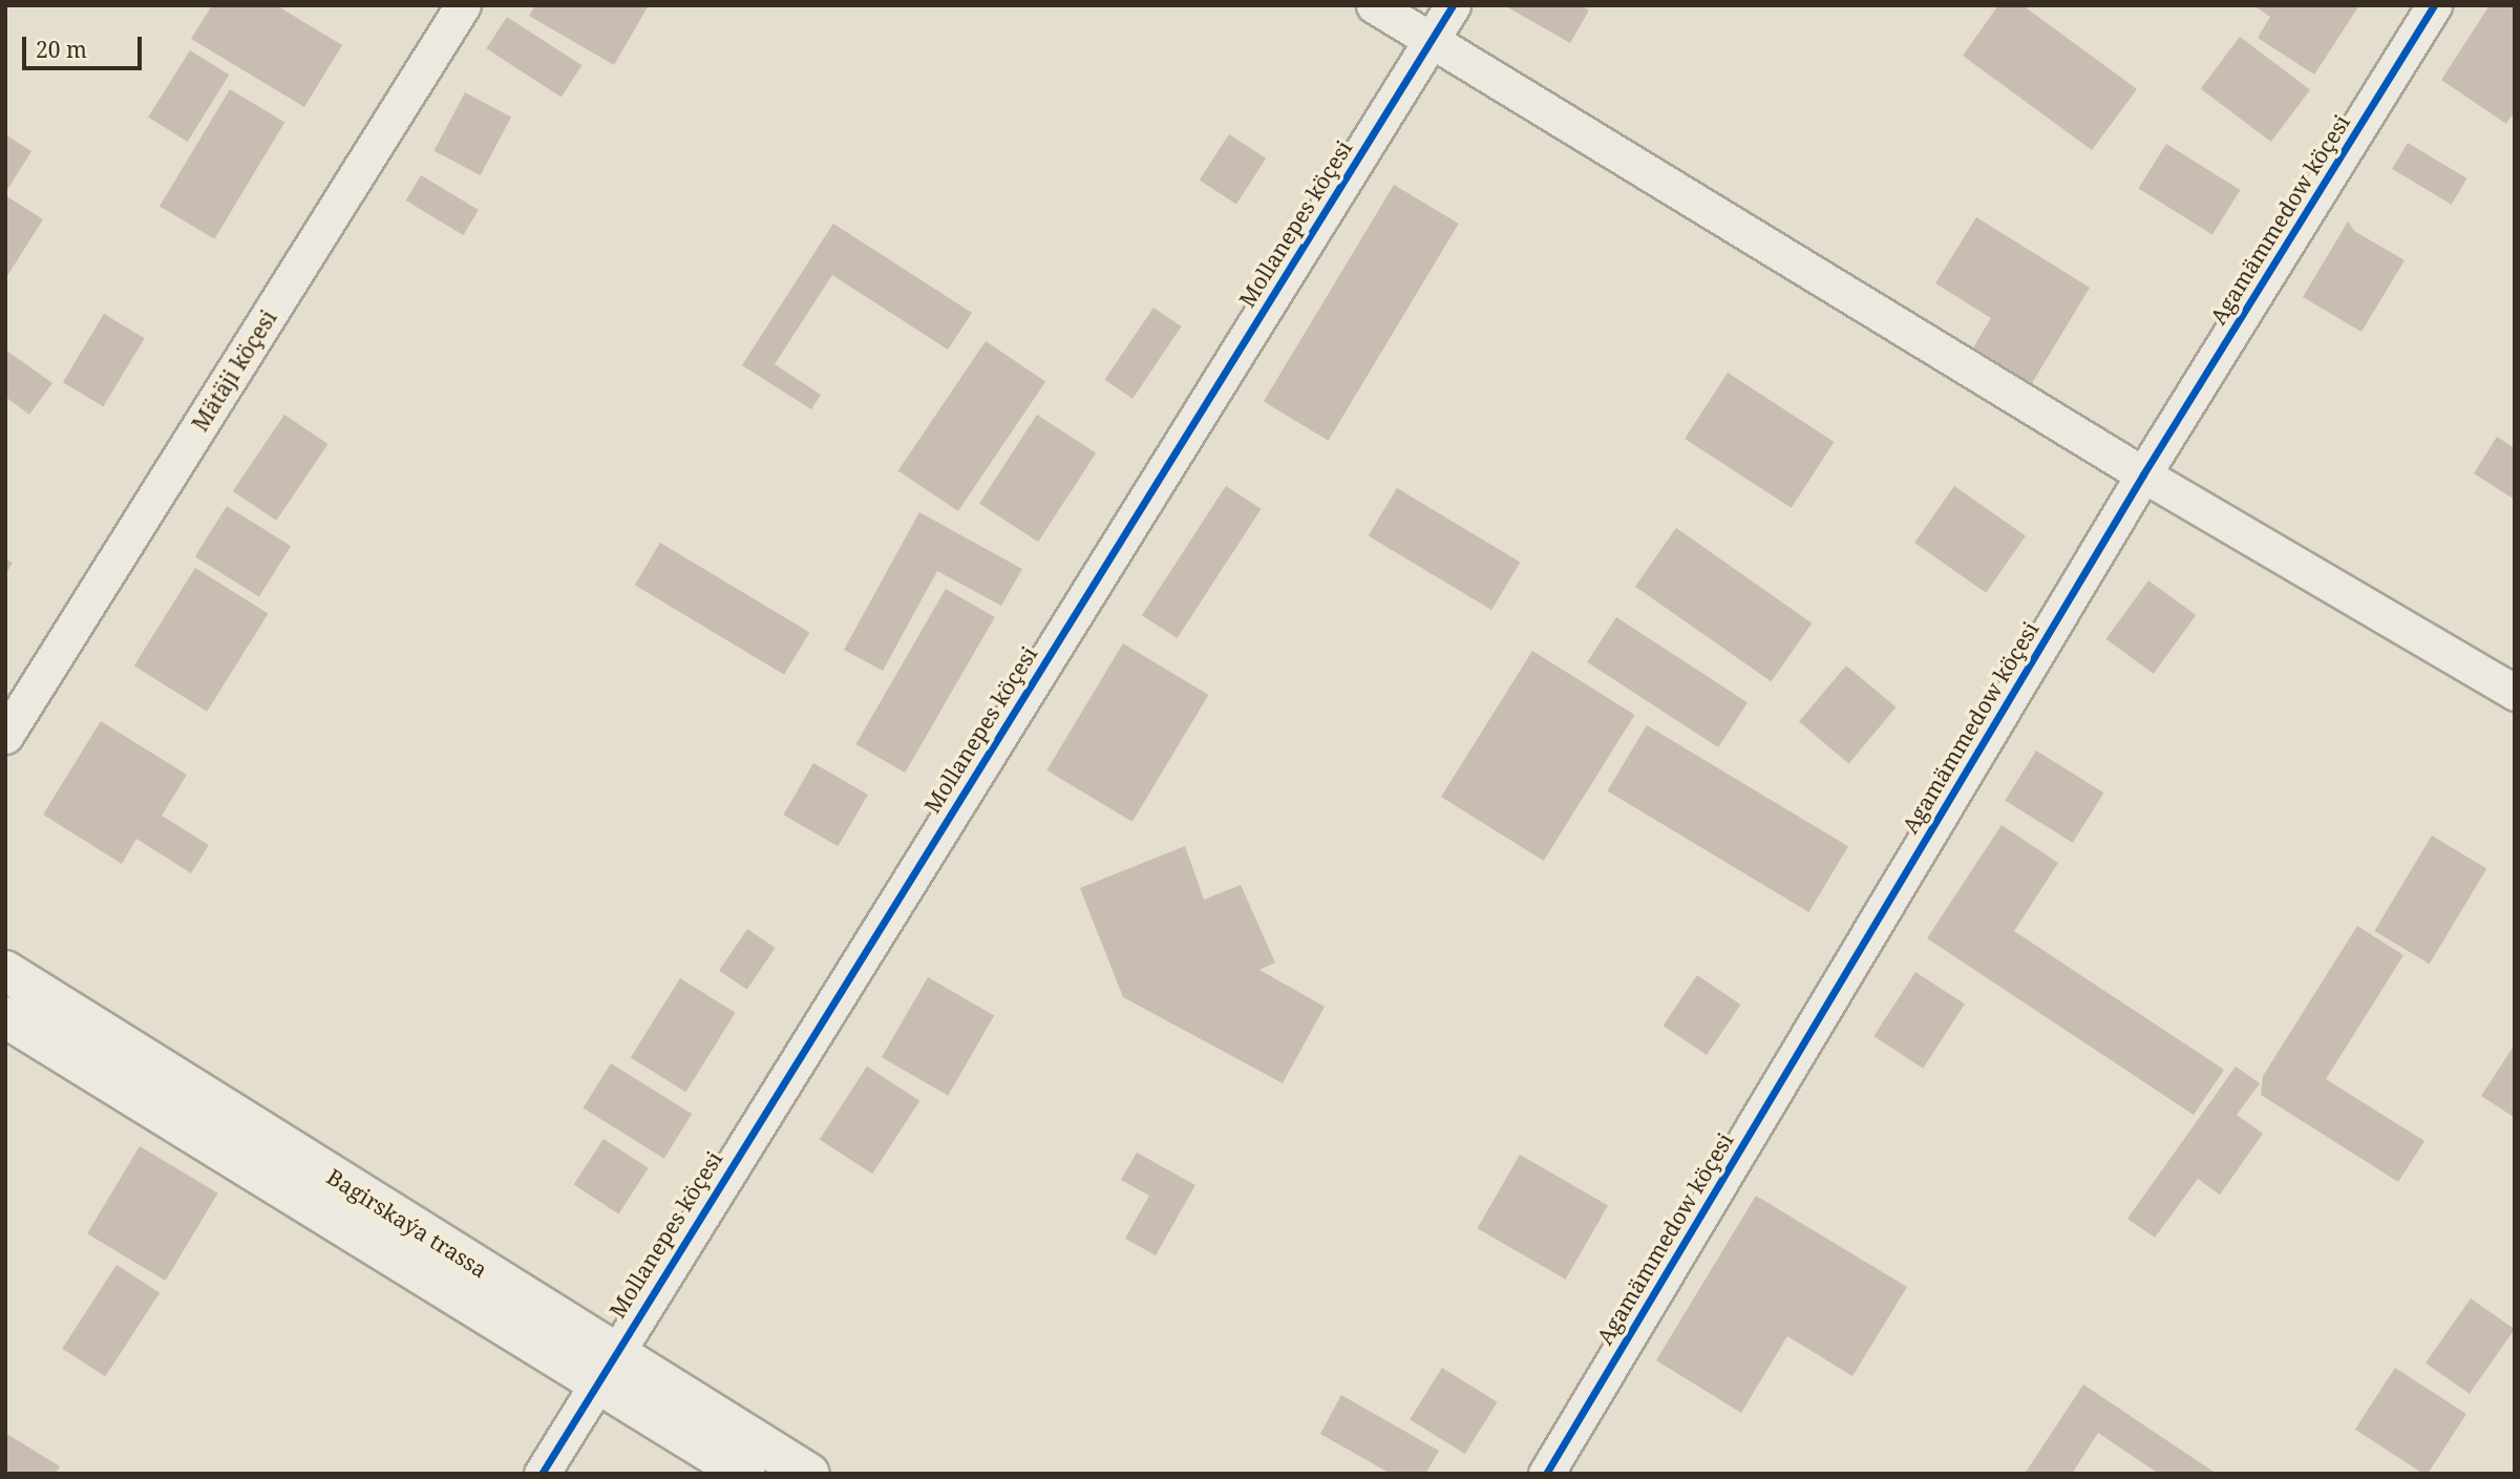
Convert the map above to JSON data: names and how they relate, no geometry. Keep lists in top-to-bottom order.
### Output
{
  "streets": {
    "street": [
      "Agamämmedow köçesi",
      "Mollanepes köçesi",
      "Mätäji köçesi",
      "Bagirskaýa trassa"
    ]
  },
  "crossings": [
    ["Mollanepes köçesi", "Bagirskaýa trassa"]
  ],
  "scale_bar": "20 m"
}
